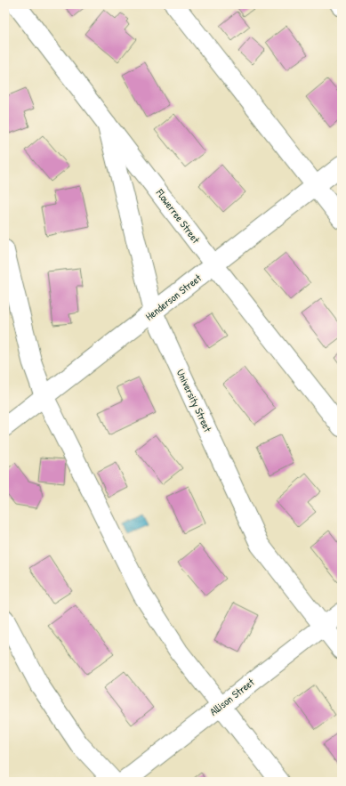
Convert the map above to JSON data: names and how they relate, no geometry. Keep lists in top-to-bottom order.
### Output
{
  "streets": {
    "street": [
      "Flowerree Street",
      "Henderson Street",
      "University Street",
      "Allison Street"
    ]
  },
  "crossings": [
    ["Flowerree Street", "Henderson Street"],
    ["Flowerree Street", "University Street"],
    ["Henderson Street", "University Street"],
    ["University Street", "Allison Street"]
  ]
}
